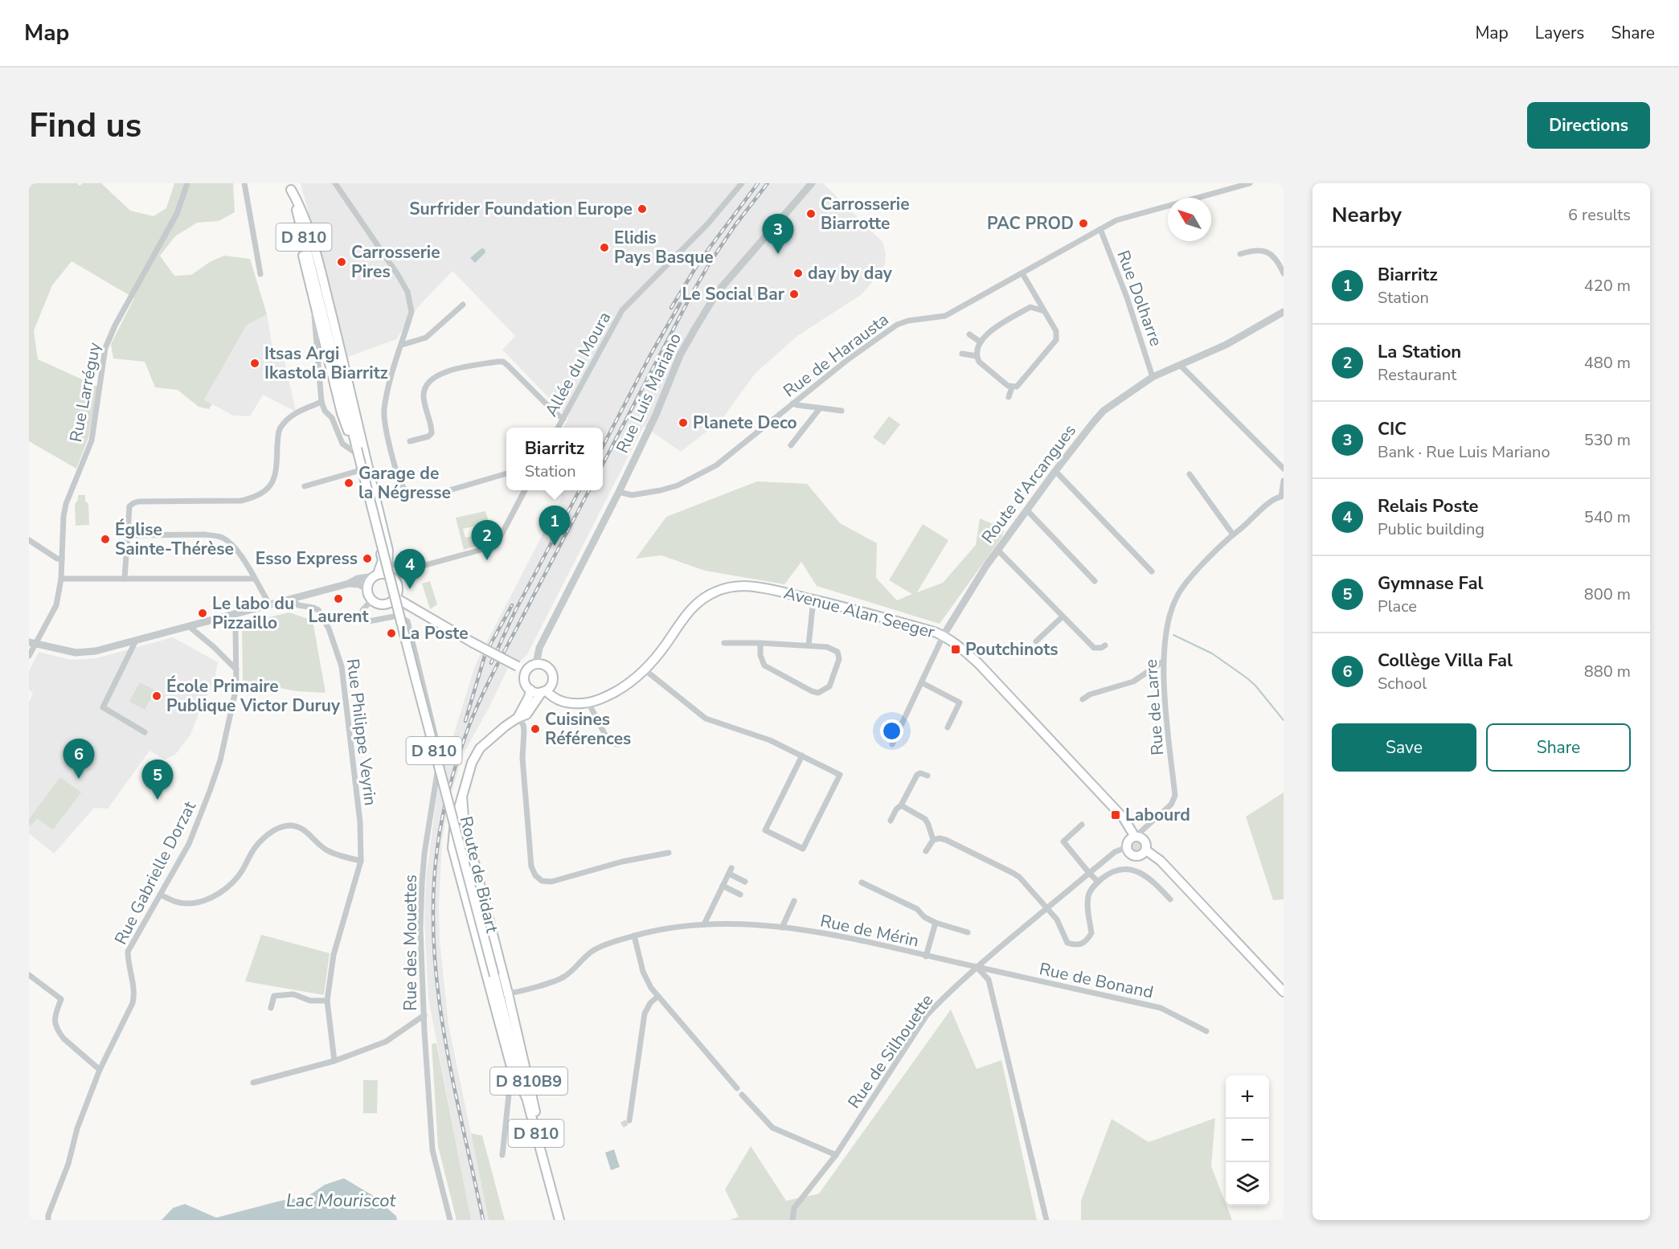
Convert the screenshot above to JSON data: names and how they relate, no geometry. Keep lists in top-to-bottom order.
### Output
{
  "streets": {
    "main road": [
      "D 810",
      "Avenue Alan Seeger",
      "Route de Bidart",
      "D 810B9"
    ],
    "street": [
      "Rue Dolharre",
      "Rue de Harausta",
      "Allée du Moura",
      "Rue Larréguy",
      "Rue Luis Mariano",
      "Route d'Arcangues",
      "Rue de Larre",
      "Rue Philippe Veyrin",
      "Rue Gabrielle Dorzat",
      "Rue de Mérin",
      "Rue des Mouettes",
      "Rue de Bonand",
      "Rue de Silhouette"
    ]
  },
  "crossings": [
    ["D 810", "D 810B9"],
    ["Rue Dolharre", "Rue de Harausta"],
    ["Rue Dolharre", "Route d'Arcangues"],
    ["Rue de Harausta", "Rue Luis Mariano"],
    ["Rue Luis Mariano", "Avenue Alan Seeger"],
    ["Rue Luis Mariano", "Route de Bidart"],
    ["Route d'Arcangues", "Avenue Alan Seeger"],
    ["Avenue Alan Seeger", "Rue de Larre"],
    ["Avenue Alan Seeger", "Route de Bidart"],
    ["Avenue Alan Seeger", "Rue de Silhouette"],
    ["Rue de Larre", "Rue de Silhouette"],
    ["Route de Bidart", "Rue de Mérin"],
    ["Route de Bidart", "D 810B9"],
    ["Rue de Mérin", "Rue de Bonand"],
    ["Rue de Mérin", "Rue de Silhouette"],
    ["Rue de Mérin", "D 810B9"],
    ["Rue de Bonand", "Rue de Silhouette"]
  ],
  "water": ["Lac Mouriscot"],
  "places": {
    "other": [
      "Surfrider Foundation Europe",
      "Carrosserie Biarrotte",
      "PAC PROD",
      "Elidis Pays Basque",
      "Carrosserie Pires",
      "day by day",
      "Le Social Bar",
      "Itsas Argi Ikastola Biarritz",
      "Planete Deco",
      "Garage de la Négresse",
      "Église Sainte-Thérèse",
      "Esso Express",
      "Laurent",
      "Le labo du Pizzaillo",
      "La Poste",
      "École Primaire Publique Victor Duruy",
      "Cuisines Références"
    ],
    "transit": ["Poutchinots", "Labourd"]
  },
  "north": "top left",
  "page": {
    "header": "Map",
    "nav": ["Map", "Layers", "Share"],
    "buttons": [
      "Directions",
      ["Save", "Share"]
    ],
    "title": "Find us",
    "heading": ["Nearby", "6 results"],
    "pins": [
      "3",
      "1",
      "2",
      "4",
      "6",
      "5"
    ],
    "list": [
      {
        "mark": "1",
        "name": "Biarritz",
        "note": "Station",
        "value": "420 m"
      },
      {
        "mark": "2",
        "name": "La Station",
        "note": "Restaurant",
        "value": "480 m"
      },
      {
        "mark": "3",
        "name": "CIC",
        "note": "Bank · Rue Luis Mariano",
        "value": "530 m"
      },
      {
        "mark": "4",
        "name": "Relais Poste",
        "note": "Public building",
        "value": "540 m"
      },
      {
        "mark": "5",
        "name": "Gymnase Fal",
        "note": "Place",
        "value": "800 m"
      },
      {
        "mark": "6",
        "name": "Collège Villa Fal",
        "note": "School",
        "value": "880 m"
      }
    ],
    "popup": ["Biarritz", "Station"],
    "map_buttons": ["+", "−"]
  }
}
